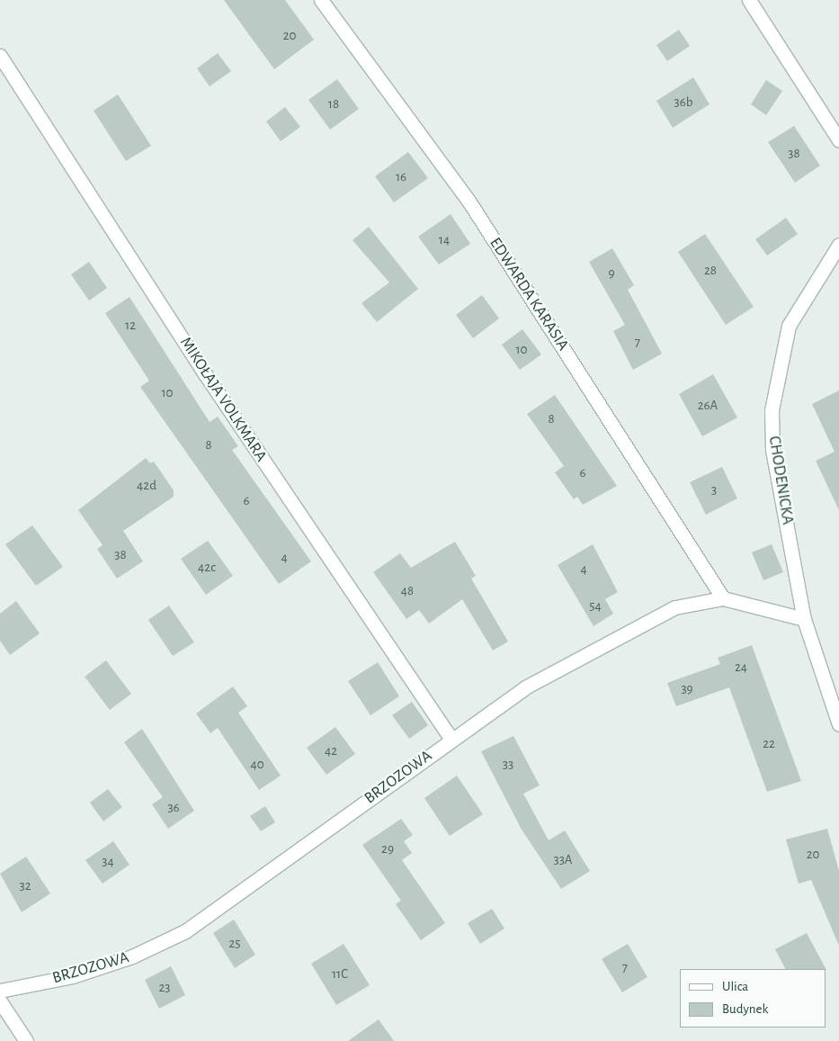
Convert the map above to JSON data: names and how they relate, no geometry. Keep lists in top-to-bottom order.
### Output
{
  "streets": {
    "street": [
      "EDWARDA KARASIA",
      "MIKOŁAJA VOLKMARA",
      "CHODENICKA",
      "BRZOZOWA"
    ]
  },
  "crossings": [
    ["EDWARDA KARASIA", "BRZOZOWA"],
    ["MIKOŁAJA VOLKMARA", "BRZOZOWA"],
    ["CHODENICKA", "BRZOZOWA"]
  ],
  "house_numbers": [
    "20",
    "36b",
    "18",
    "38",
    "16",
    "14",
    "28",
    "9",
    "12",
    "7",
    "10",
    "10",
    "26A",
    "8",
    "8",
    "6",
    "42d",
    "3",
    "6",
    "38",
    "4",
    "42c",
    "4",
    "48",
    "54",
    "24",
    "39",
    "22",
    "42",
    "40",
    "33",
    "36",
    "29",
    "20",
    "33A",
    "34",
    "32",
    "25",
    "7",
    "11C",
    "23"
  ],
  "legend": ["Ulica", "Budynek"]
}
